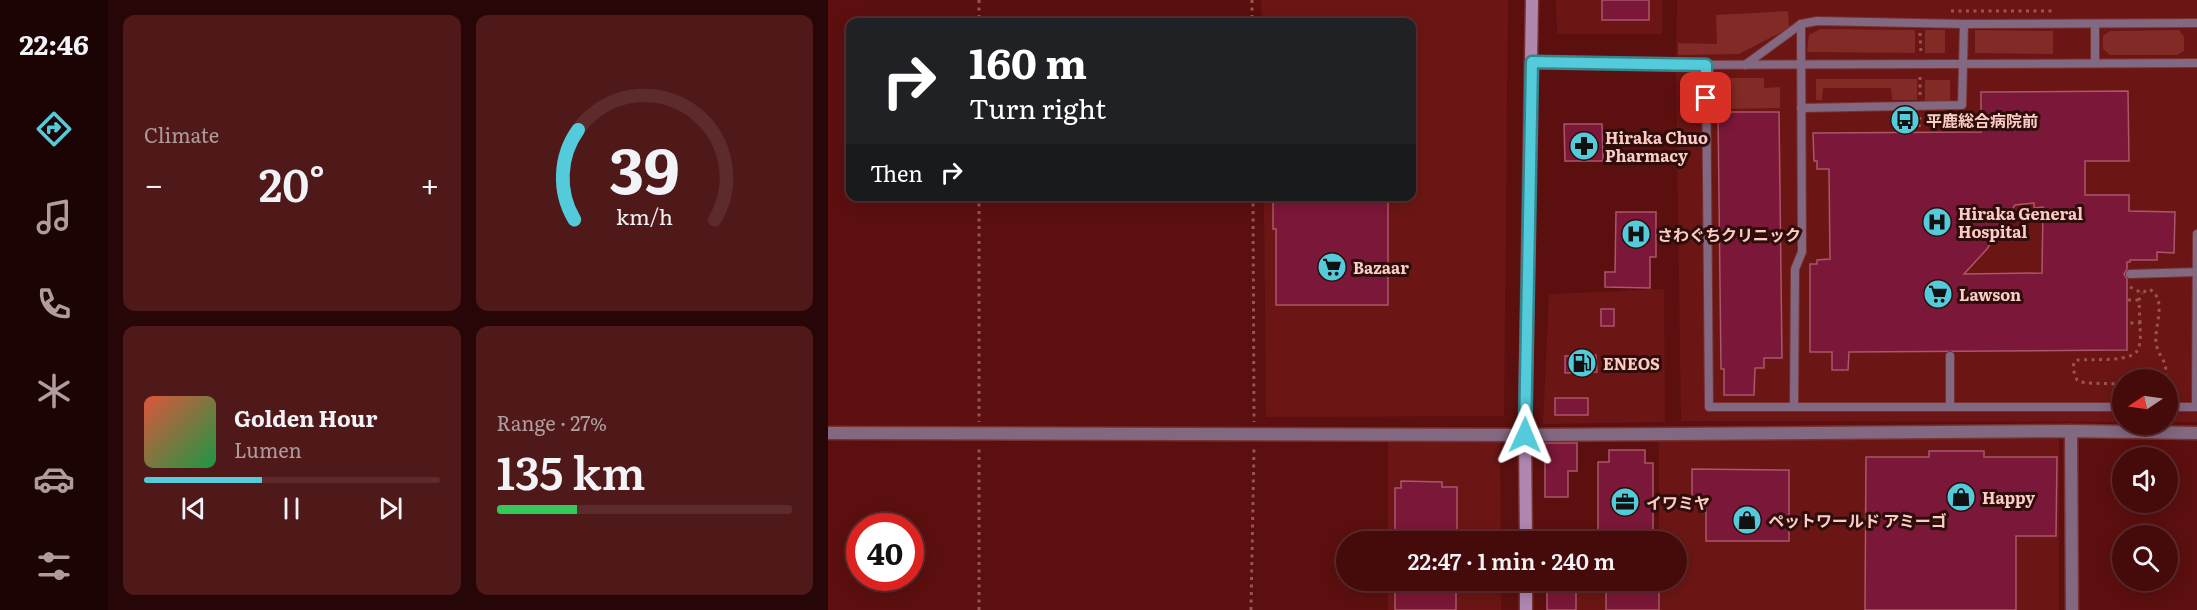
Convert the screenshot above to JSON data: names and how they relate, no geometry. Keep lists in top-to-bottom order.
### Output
{
  "places": {
    "bus stop": ["平鹿総合病院前"],
    "pharmacy": ["Hiraka Chuo Pharmacy"],
    "hospital": ["Hiraka General Hospital", "さわぐちクリニック"],
    "supermarket": ["Bazaar", "Lawson"],
    "fuel station": ["ENEOS"],
    "shop": ["Happy", "ペットワールド アミーゴ"],
    "office": ["イワミヤ"]
  },
  "north": "left",
  "page": {
    "tabs": "22:46",
    "tile": [
      "Climate",
      ["Range · 27%", "135 km"]
    ],
    "turn": ["160 m", "Turn right"],
    "then": "Then",
    "heat": ["−", "20°", "+"],
    "song": ["Golden Hour", "Lumen"],
    "limit": "40",
    "trip": "22:47 · 1 min · 240 m",
    "gauge": ["39", "km/h"]
  }
}
